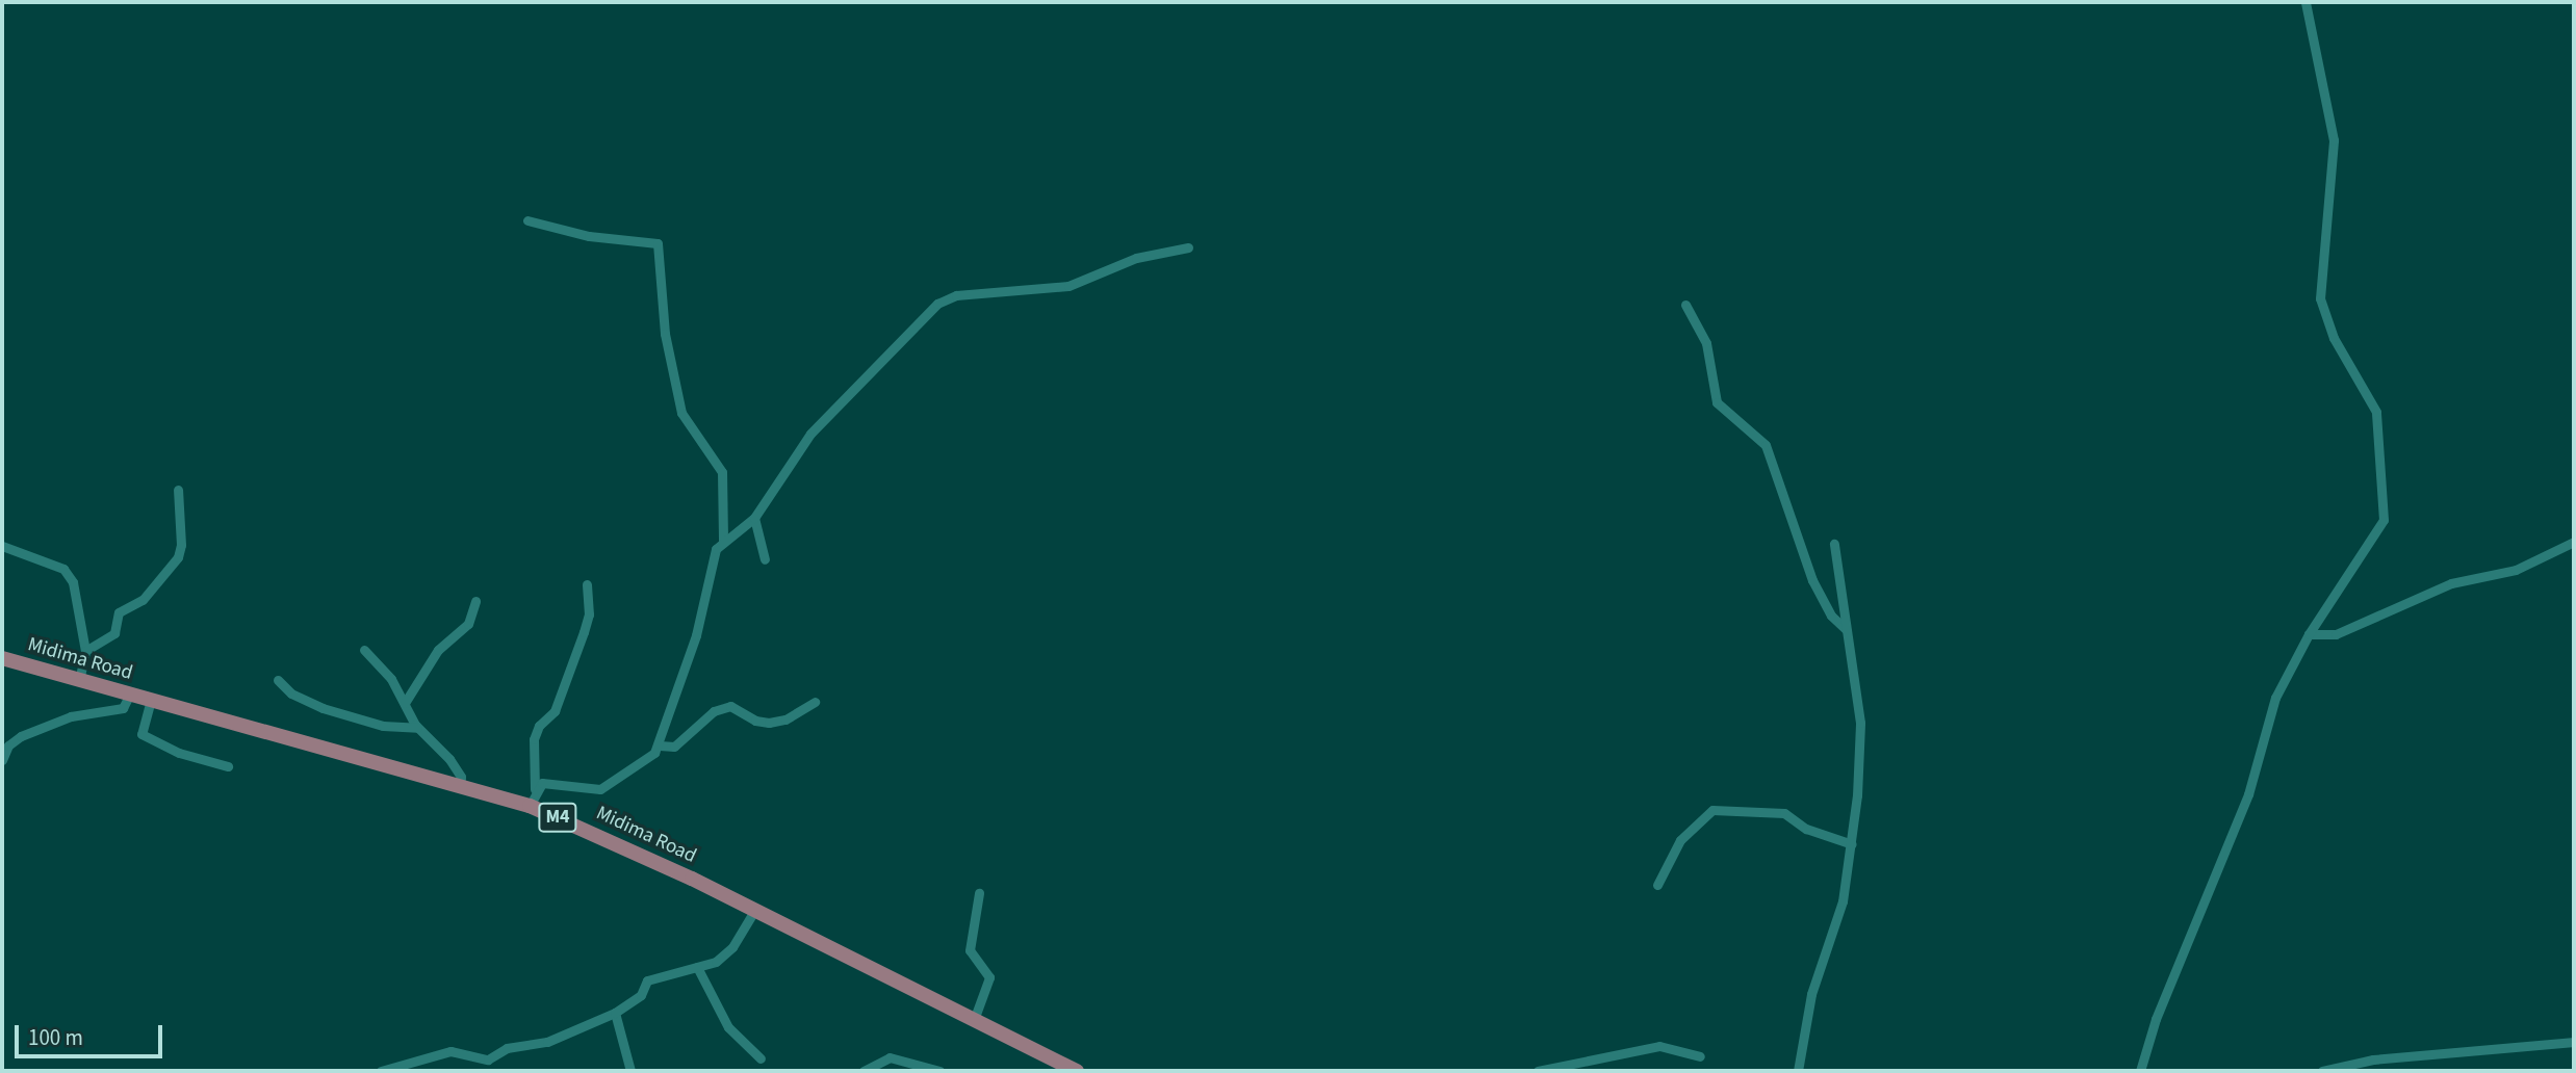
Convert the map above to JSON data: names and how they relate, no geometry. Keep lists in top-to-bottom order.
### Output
{
  "streets": {
    "main road": ["Midima Road", "M4"]
  },
  "scale_bar": "100 m"
}
